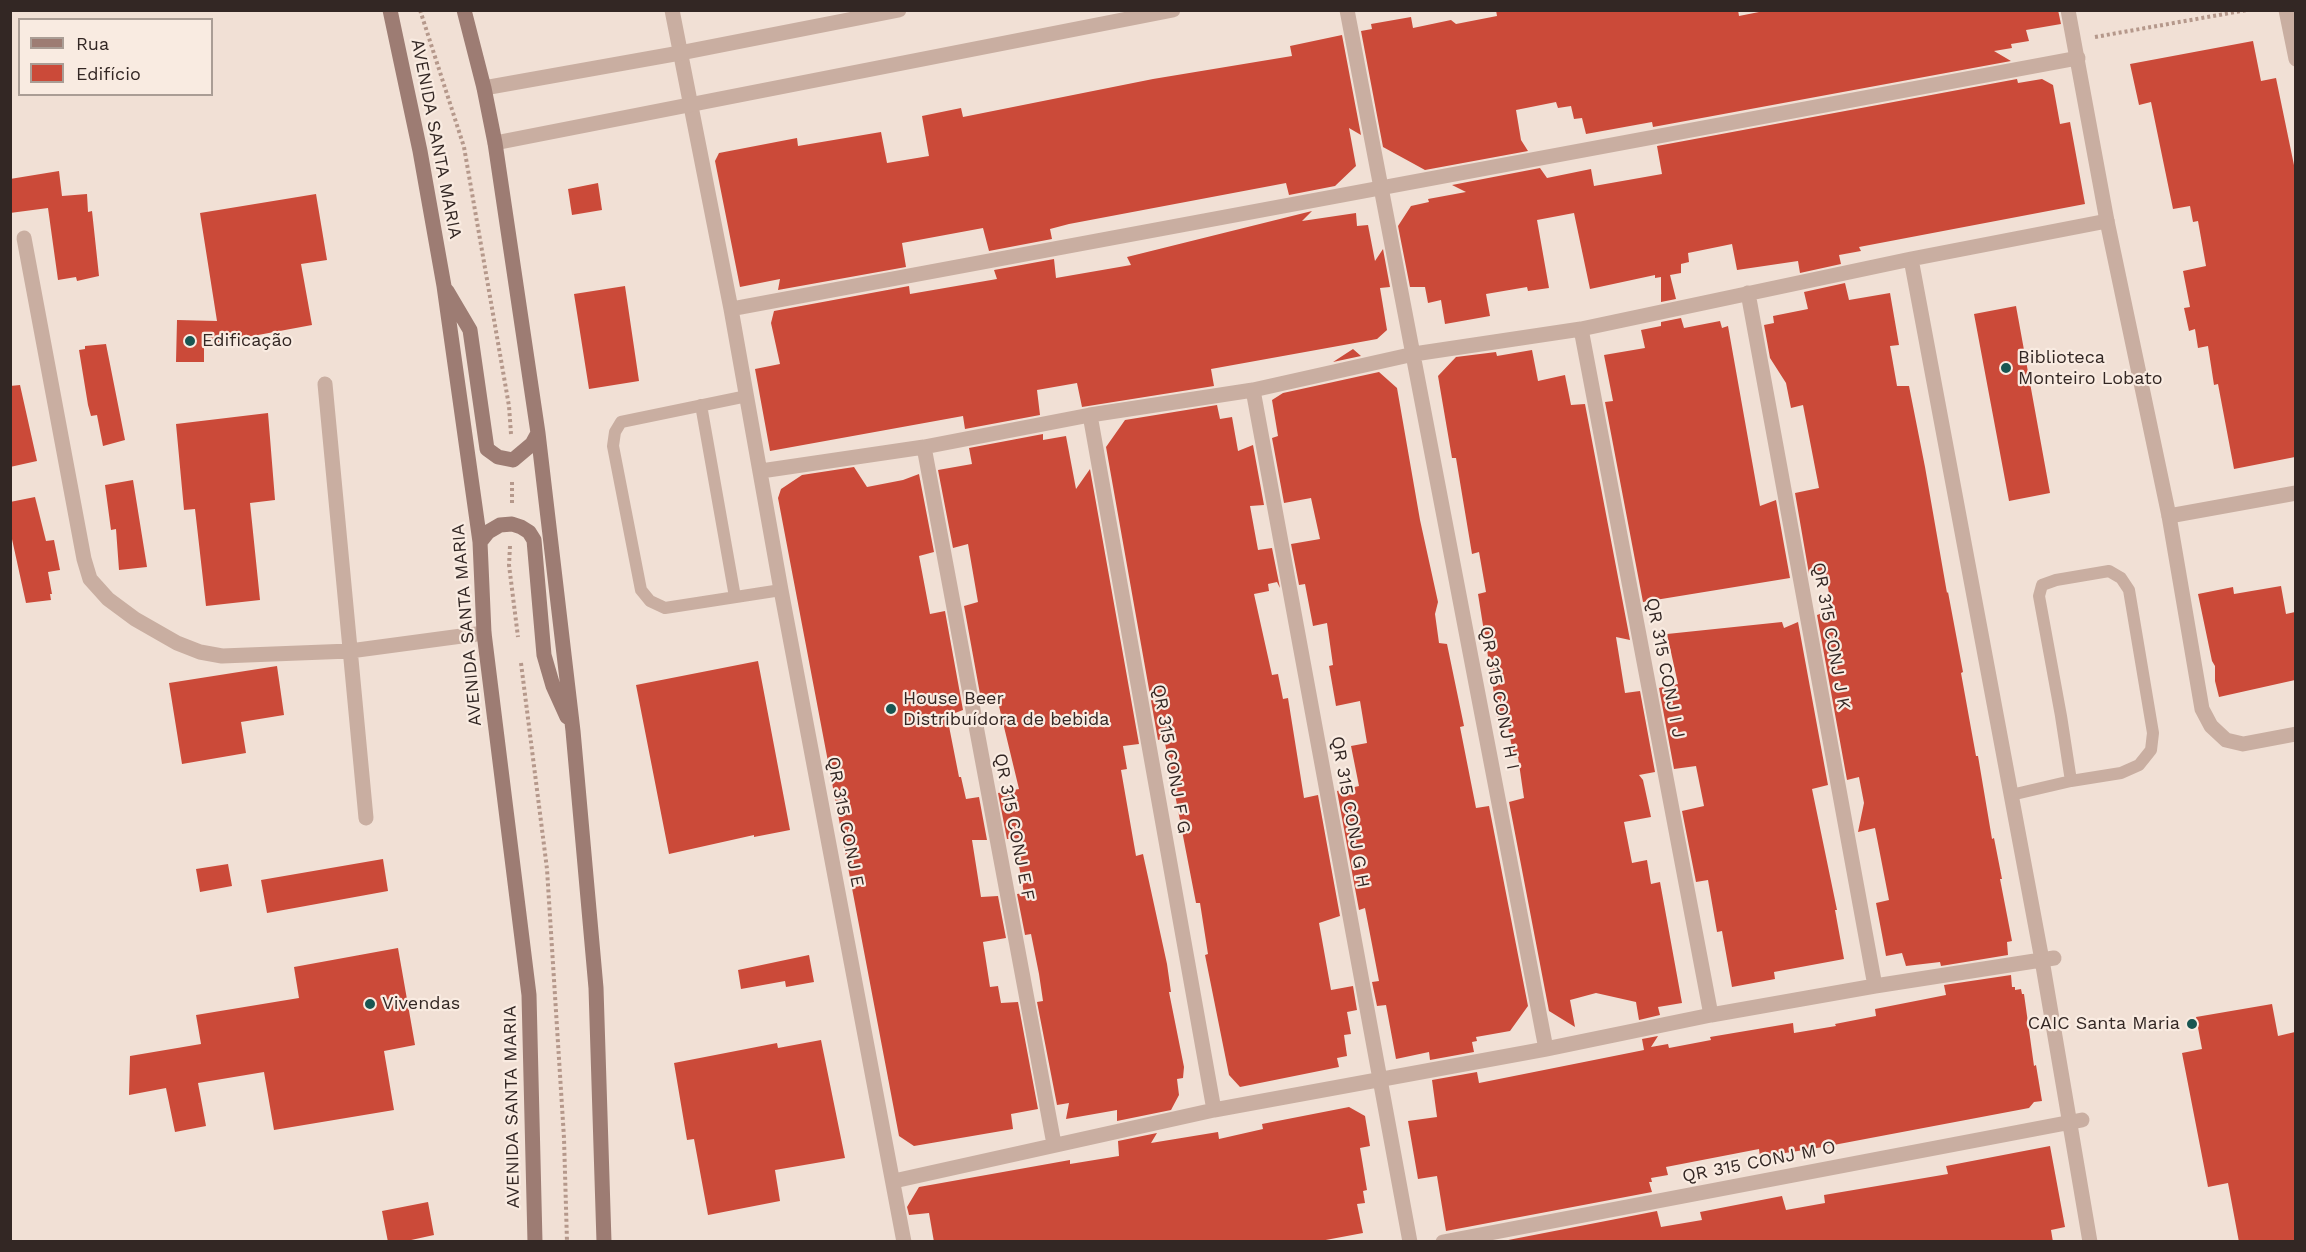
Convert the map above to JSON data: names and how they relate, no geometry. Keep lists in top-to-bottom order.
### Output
{
  "streets": {
    "main road": ["AVENIDA SANTA MARIA"],
    "street": [
      "QR 315 CONJ J K",
      "QR 315 CONJ I J",
      "QR 315 CONJ H I",
      "QR 315 CONJ F G",
      "QR 315 CONJ G H",
      "QR 315 CONJ E",
      "QR 315 CONJ E F",
      "QR 315 CONJ M O"
    ]
  },
  "places": [
    "Edificação",
    "Biblioteca Monteiro Lobato",
    "House Beer Distribuídora de bebida",
    "Vivendas",
    "CAIC Santa Maria"
  ],
  "legend": ["Rua", "Edifício"]
}
